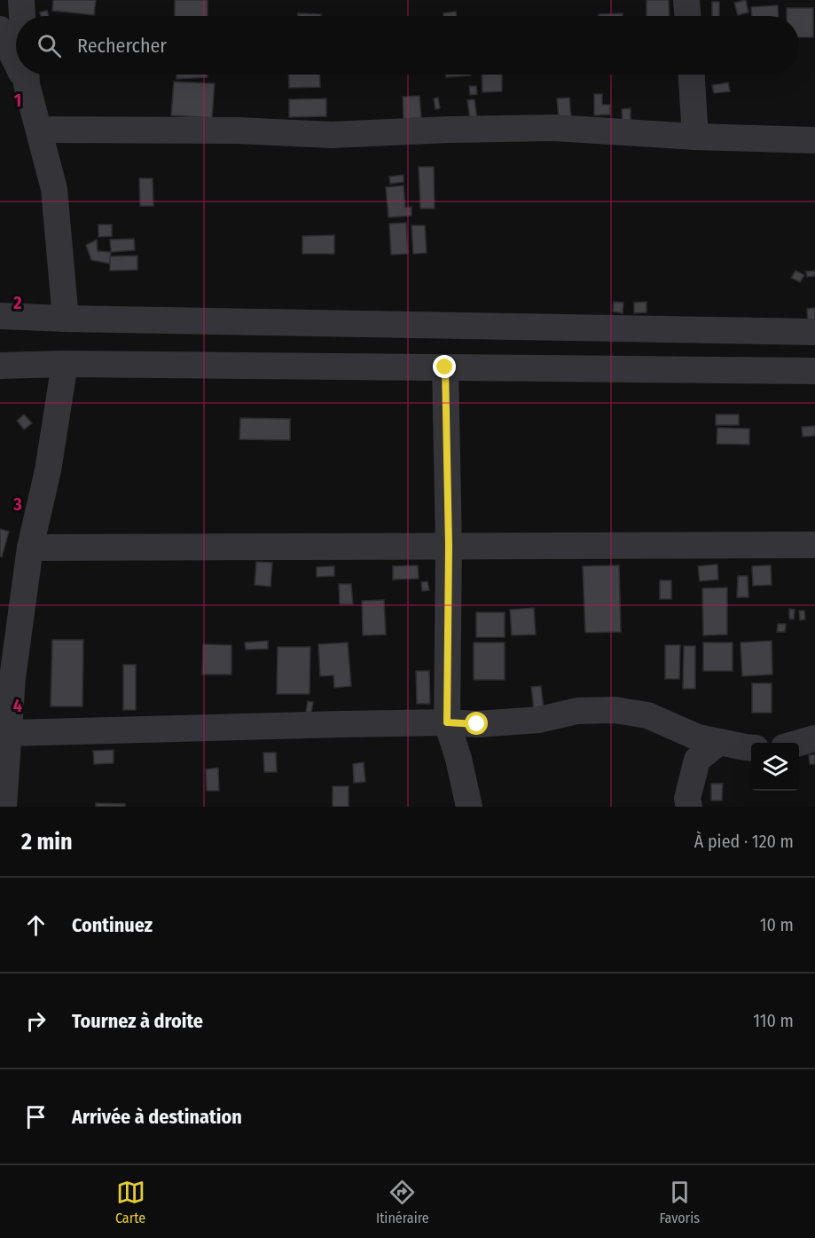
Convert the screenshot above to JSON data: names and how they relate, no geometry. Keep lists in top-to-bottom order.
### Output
{
  "page": {
    "search": "Rechercher",
    "heading": ["2 min", "À pied · 120 m"],
    "list": [
      ["Continuez", "10 m"],
      ["Tournez à droite", "110 m"],
      "Arrivée à destination"
    ],
    "nav": ["Carte", "Itinéraire", "Favoris"]
  },
  "grid": {
    "rows": [
      "1",
      "2",
      "3",
      "4"
    ]
  }
}
